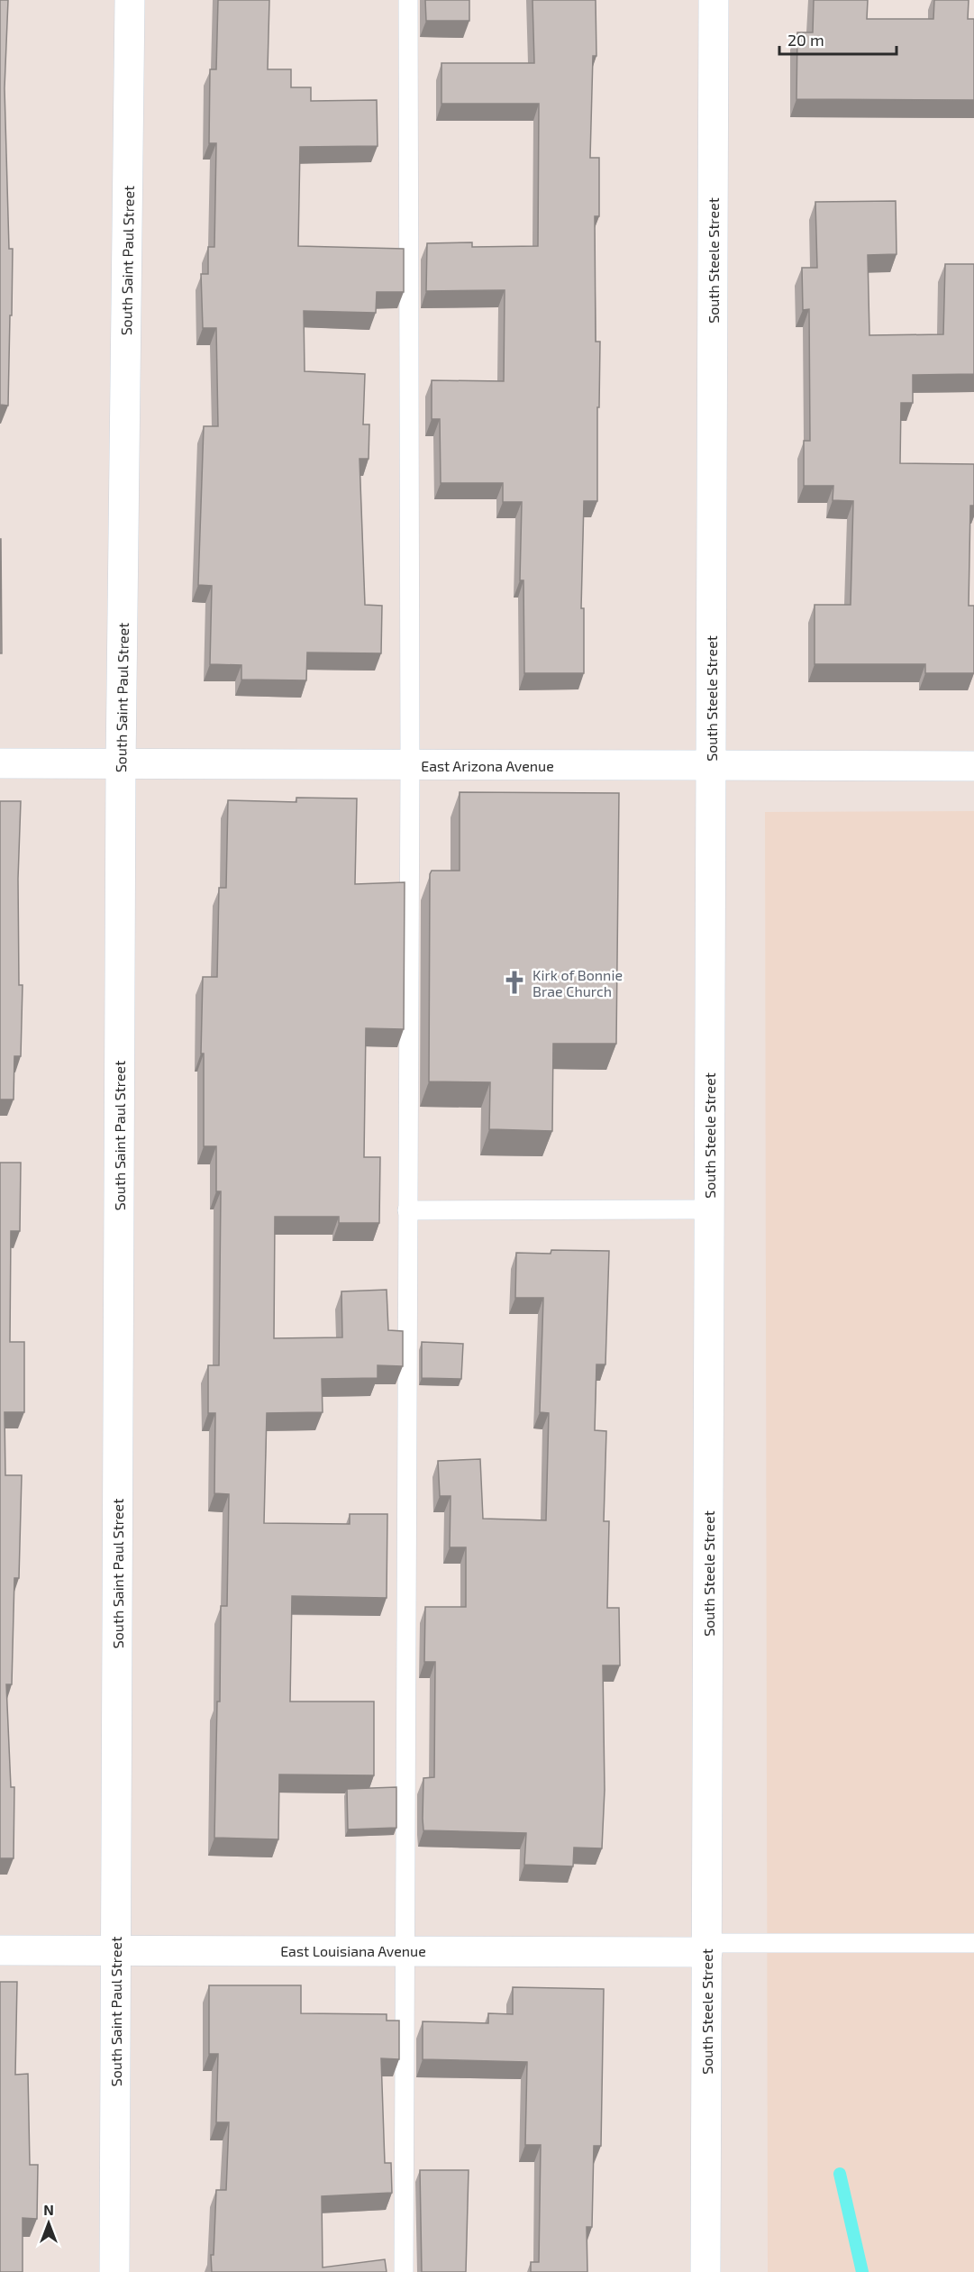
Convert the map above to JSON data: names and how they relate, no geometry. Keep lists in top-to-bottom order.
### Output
{
  "streets": {
    "street": [
      "South Saint Paul Street",
      "South Steele Street",
      "East Arizona Avenue",
      "East Louisiana Avenue"
    ]
  },
  "crossings": [
    ["South Saint Paul Street", "East Arizona Avenue"],
    ["South Saint Paul Street", "East Louisiana Avenue"],
    ["South Steele Street", "East Arizona Avenue"],
    ["South Steele Street", "East Louisiana Avenue"]
  ],
  "places": {
    "church": ["Kirk of Bonnie Brae Church"]
  },
  "scale_bar": "20 m",
  "north": "top"
}
